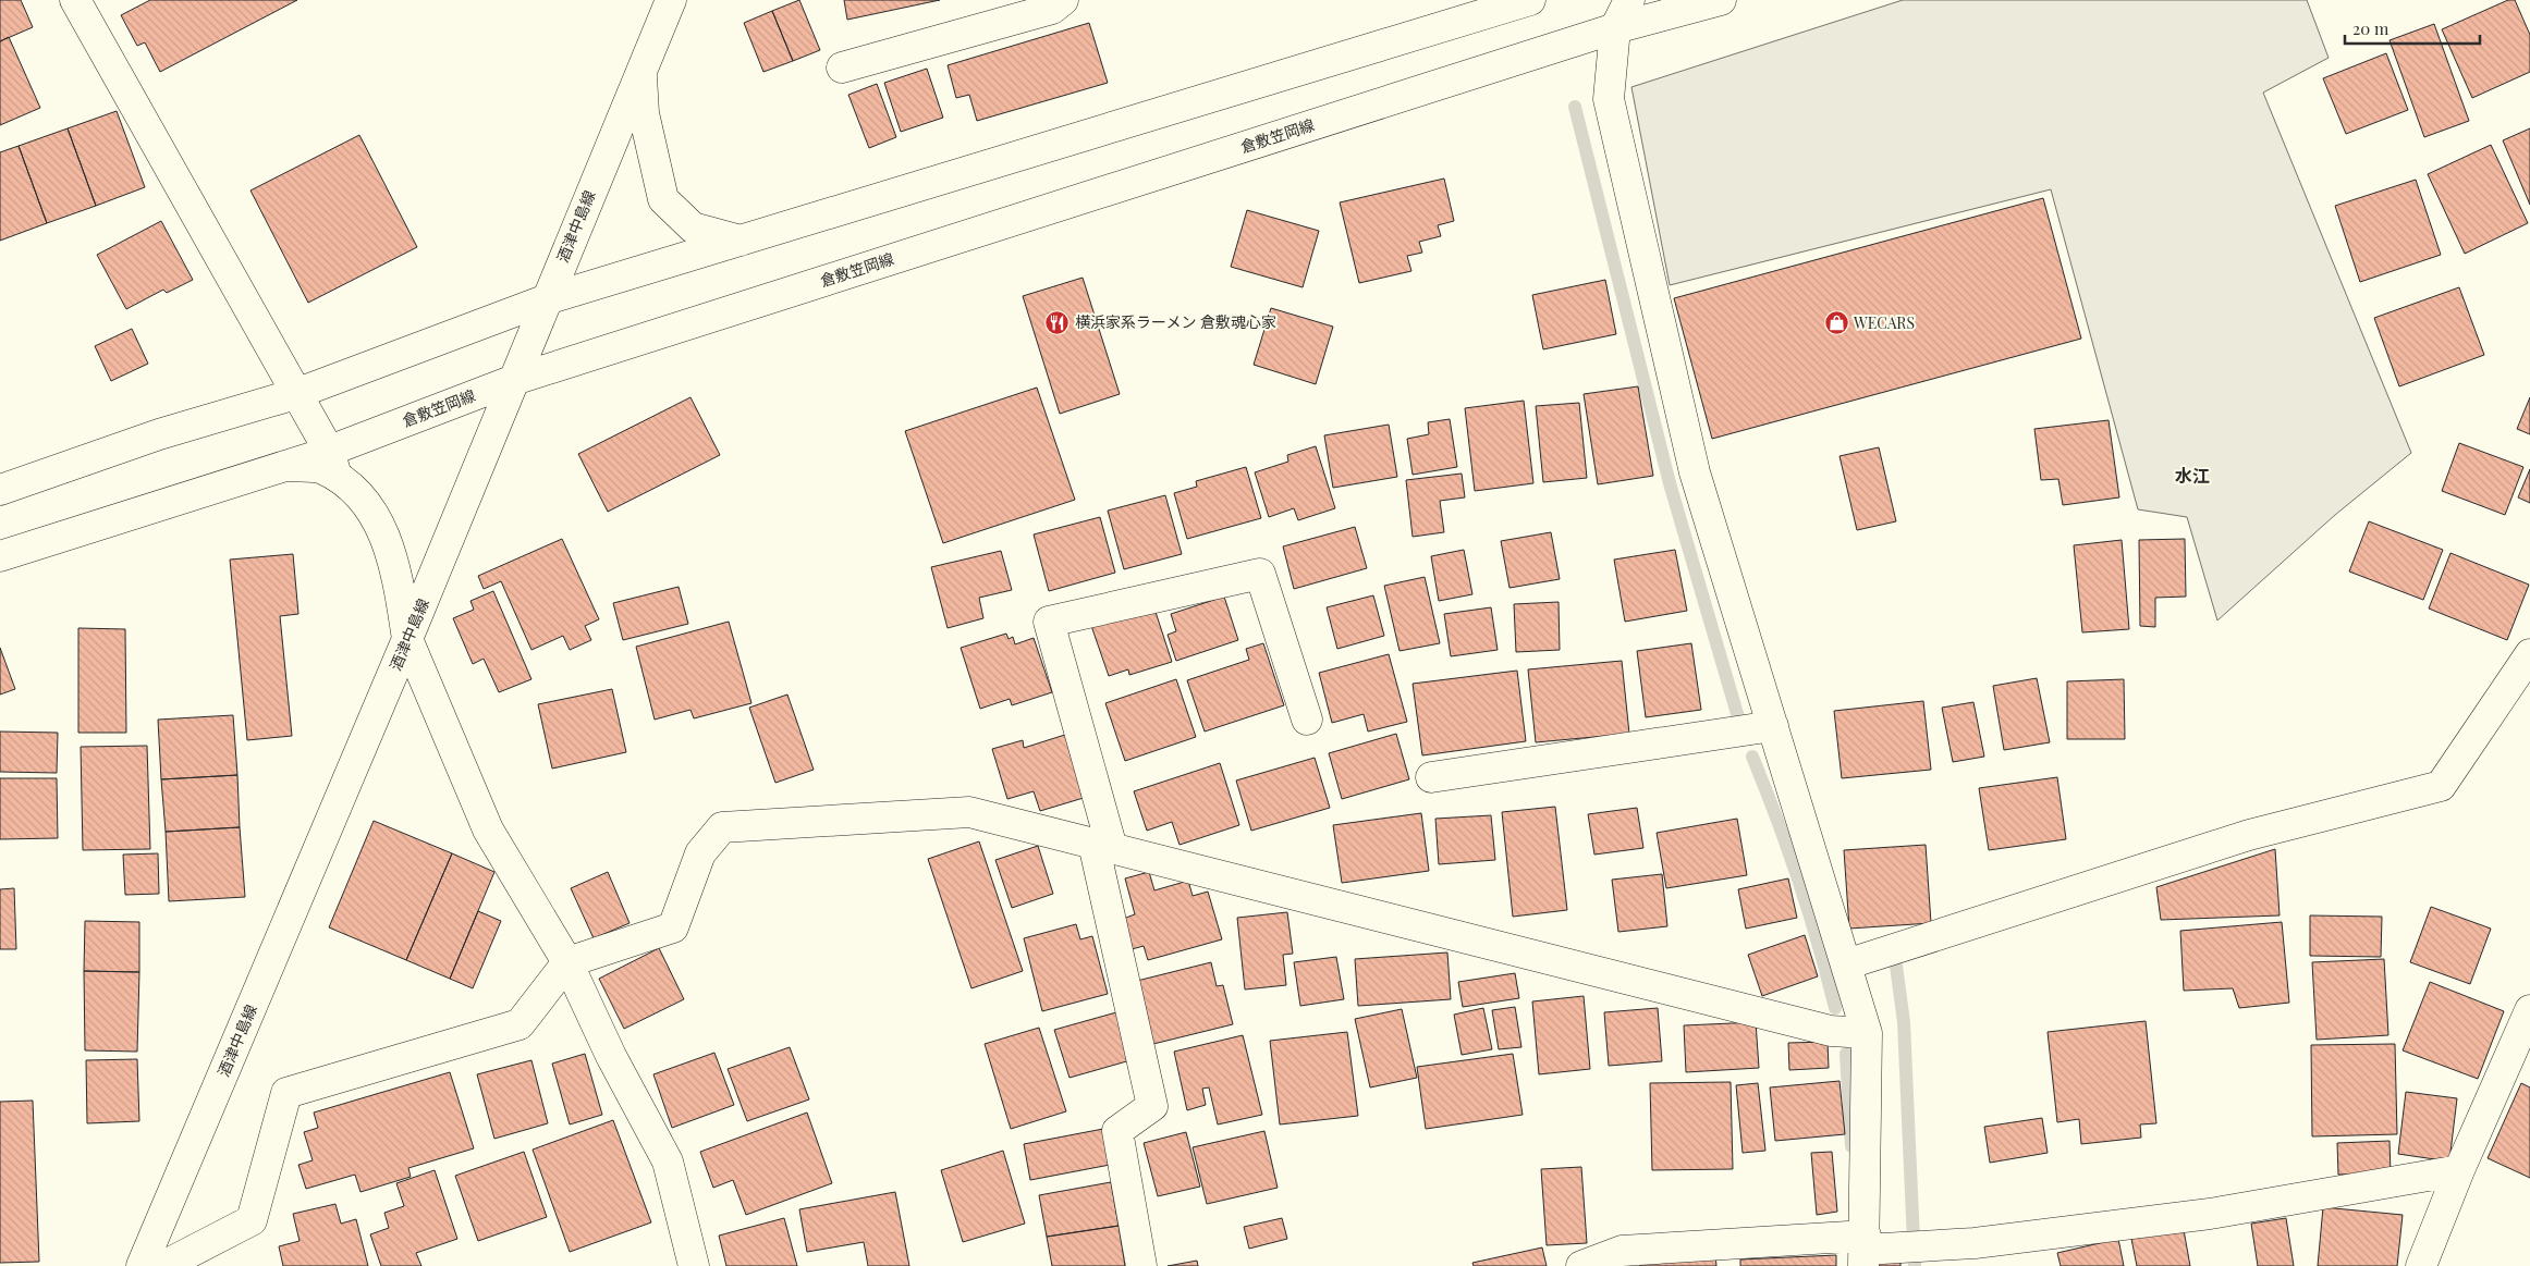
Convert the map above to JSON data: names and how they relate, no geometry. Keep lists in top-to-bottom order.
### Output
{
  "streets": {
    "street": ["倉敷笠岡線", "酒津中島線"]
  },
  "crossings": [
    ["倉敷笠岡線", "酒津中島線"]
  ],
  "districts": ["水江"],
  "places": {
    "restaurant": ["横浜家系ラーメン 倉敷魂心家"],
    "shop": ["WECARS"]
  },
  "scale_bar": "20 m"
}
